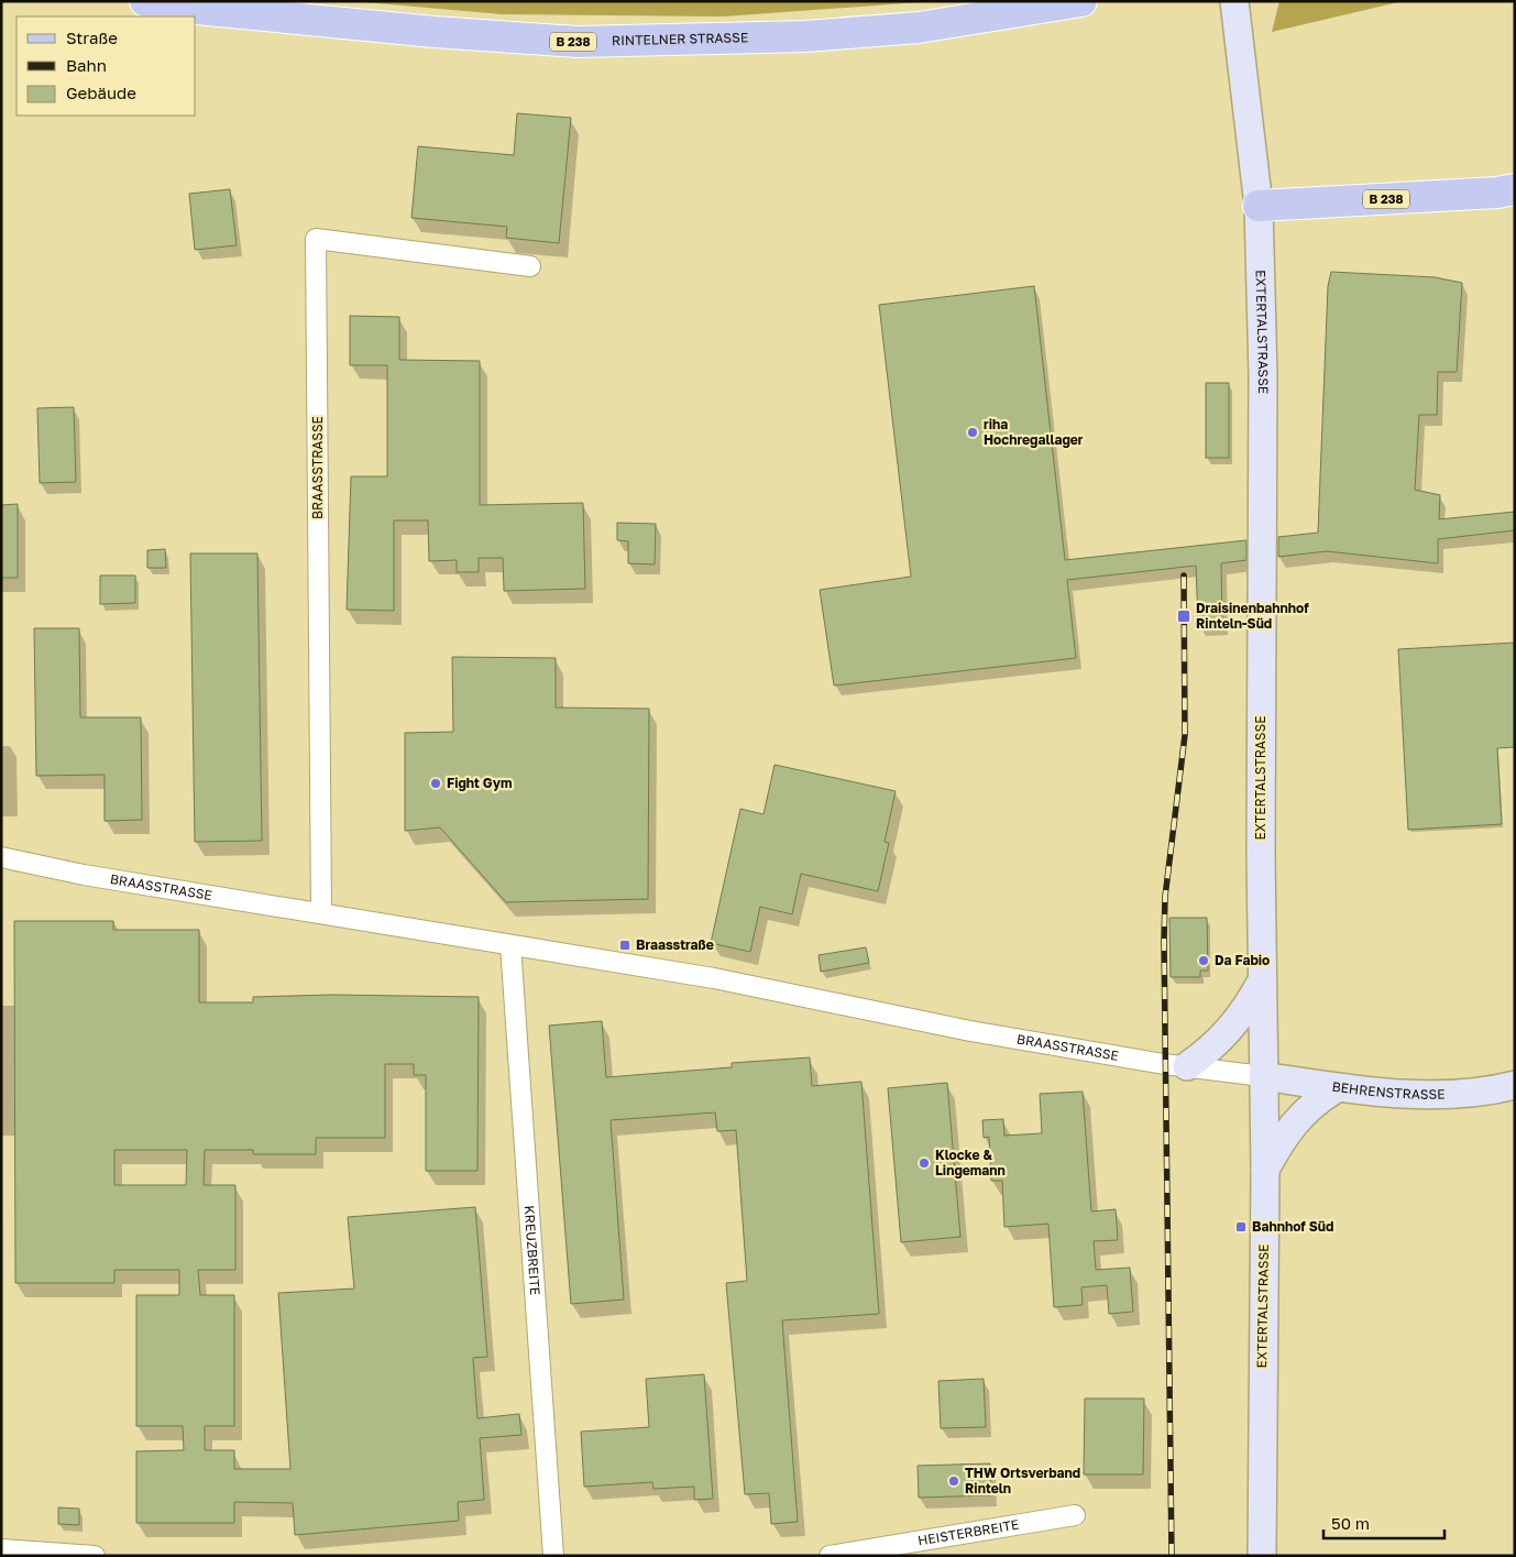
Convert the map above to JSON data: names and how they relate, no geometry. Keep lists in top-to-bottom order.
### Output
{
  "streets": {
    "main road": [
      "RINTELNER STRASSE",
      "B 238",
      "EXTERTALSTRASSE",
      "BEHRENSTRASSE"
    ],
    "street": ["BRAASSTRASSE", "KREUZBREITE", "HEISTERBREITE"]
  },
  "crossings": [
    ["B 238", "EXTERTALSTRASSE"],
    ["EXTERTALSTRASSE", "BRAASSTRASSE"],
    ["EXTERTALSTRASSE", "BEHRENSTRASSE"],
    ["BRAASSTRASSE", "BEHRENSTRASSE"],
    ["BRAASSTRASSE", "KREUZBREITE"]
  ],
  "places": {
    "other": [
      "riha Hochregallager",
      "Fight Gym",
      "Da Fabio",
      "Klocke & Lingemann",
      "THW Ortsverband Rinteln"
    ],
    "transit": ["Draisinenbahnhof Rinteln-Süd", "Braasstraße", "Bahnhof Süd"]
  },
  "legend": ["Straße", "Bahn", "Gebäude"],
  "scale_bar": "50 m"
}
